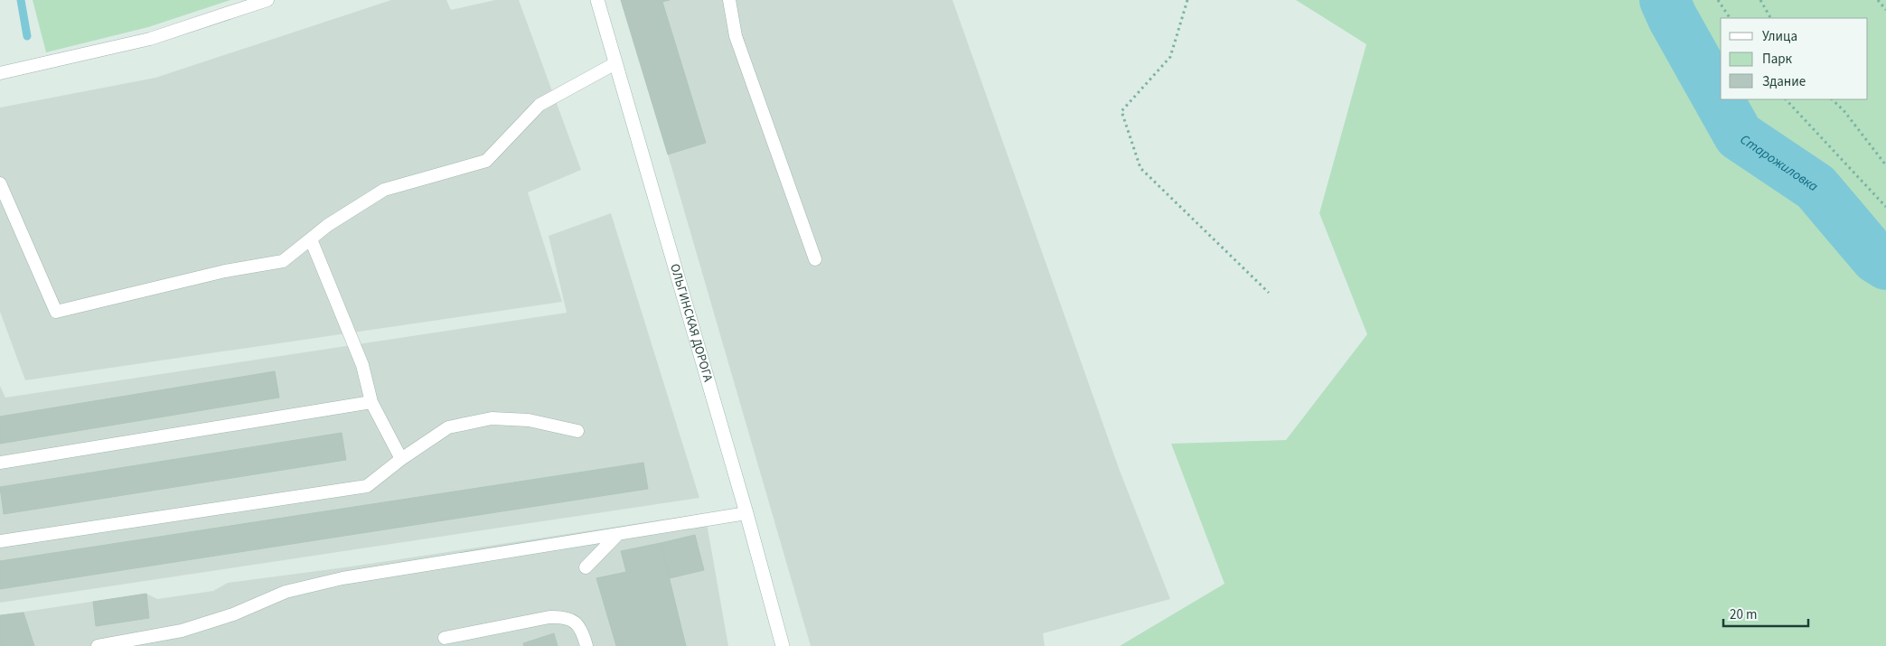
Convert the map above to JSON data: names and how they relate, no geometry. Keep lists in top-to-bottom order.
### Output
{
  "streets": {
    "street": ["ОЛЬГИНСКАЯ ДОРОГА"]
  },
  "water": ["Старожиловка"],
  "legend": ["Улица", "Парк", "Здание"],
  "scale_bar": "20 m"
}
